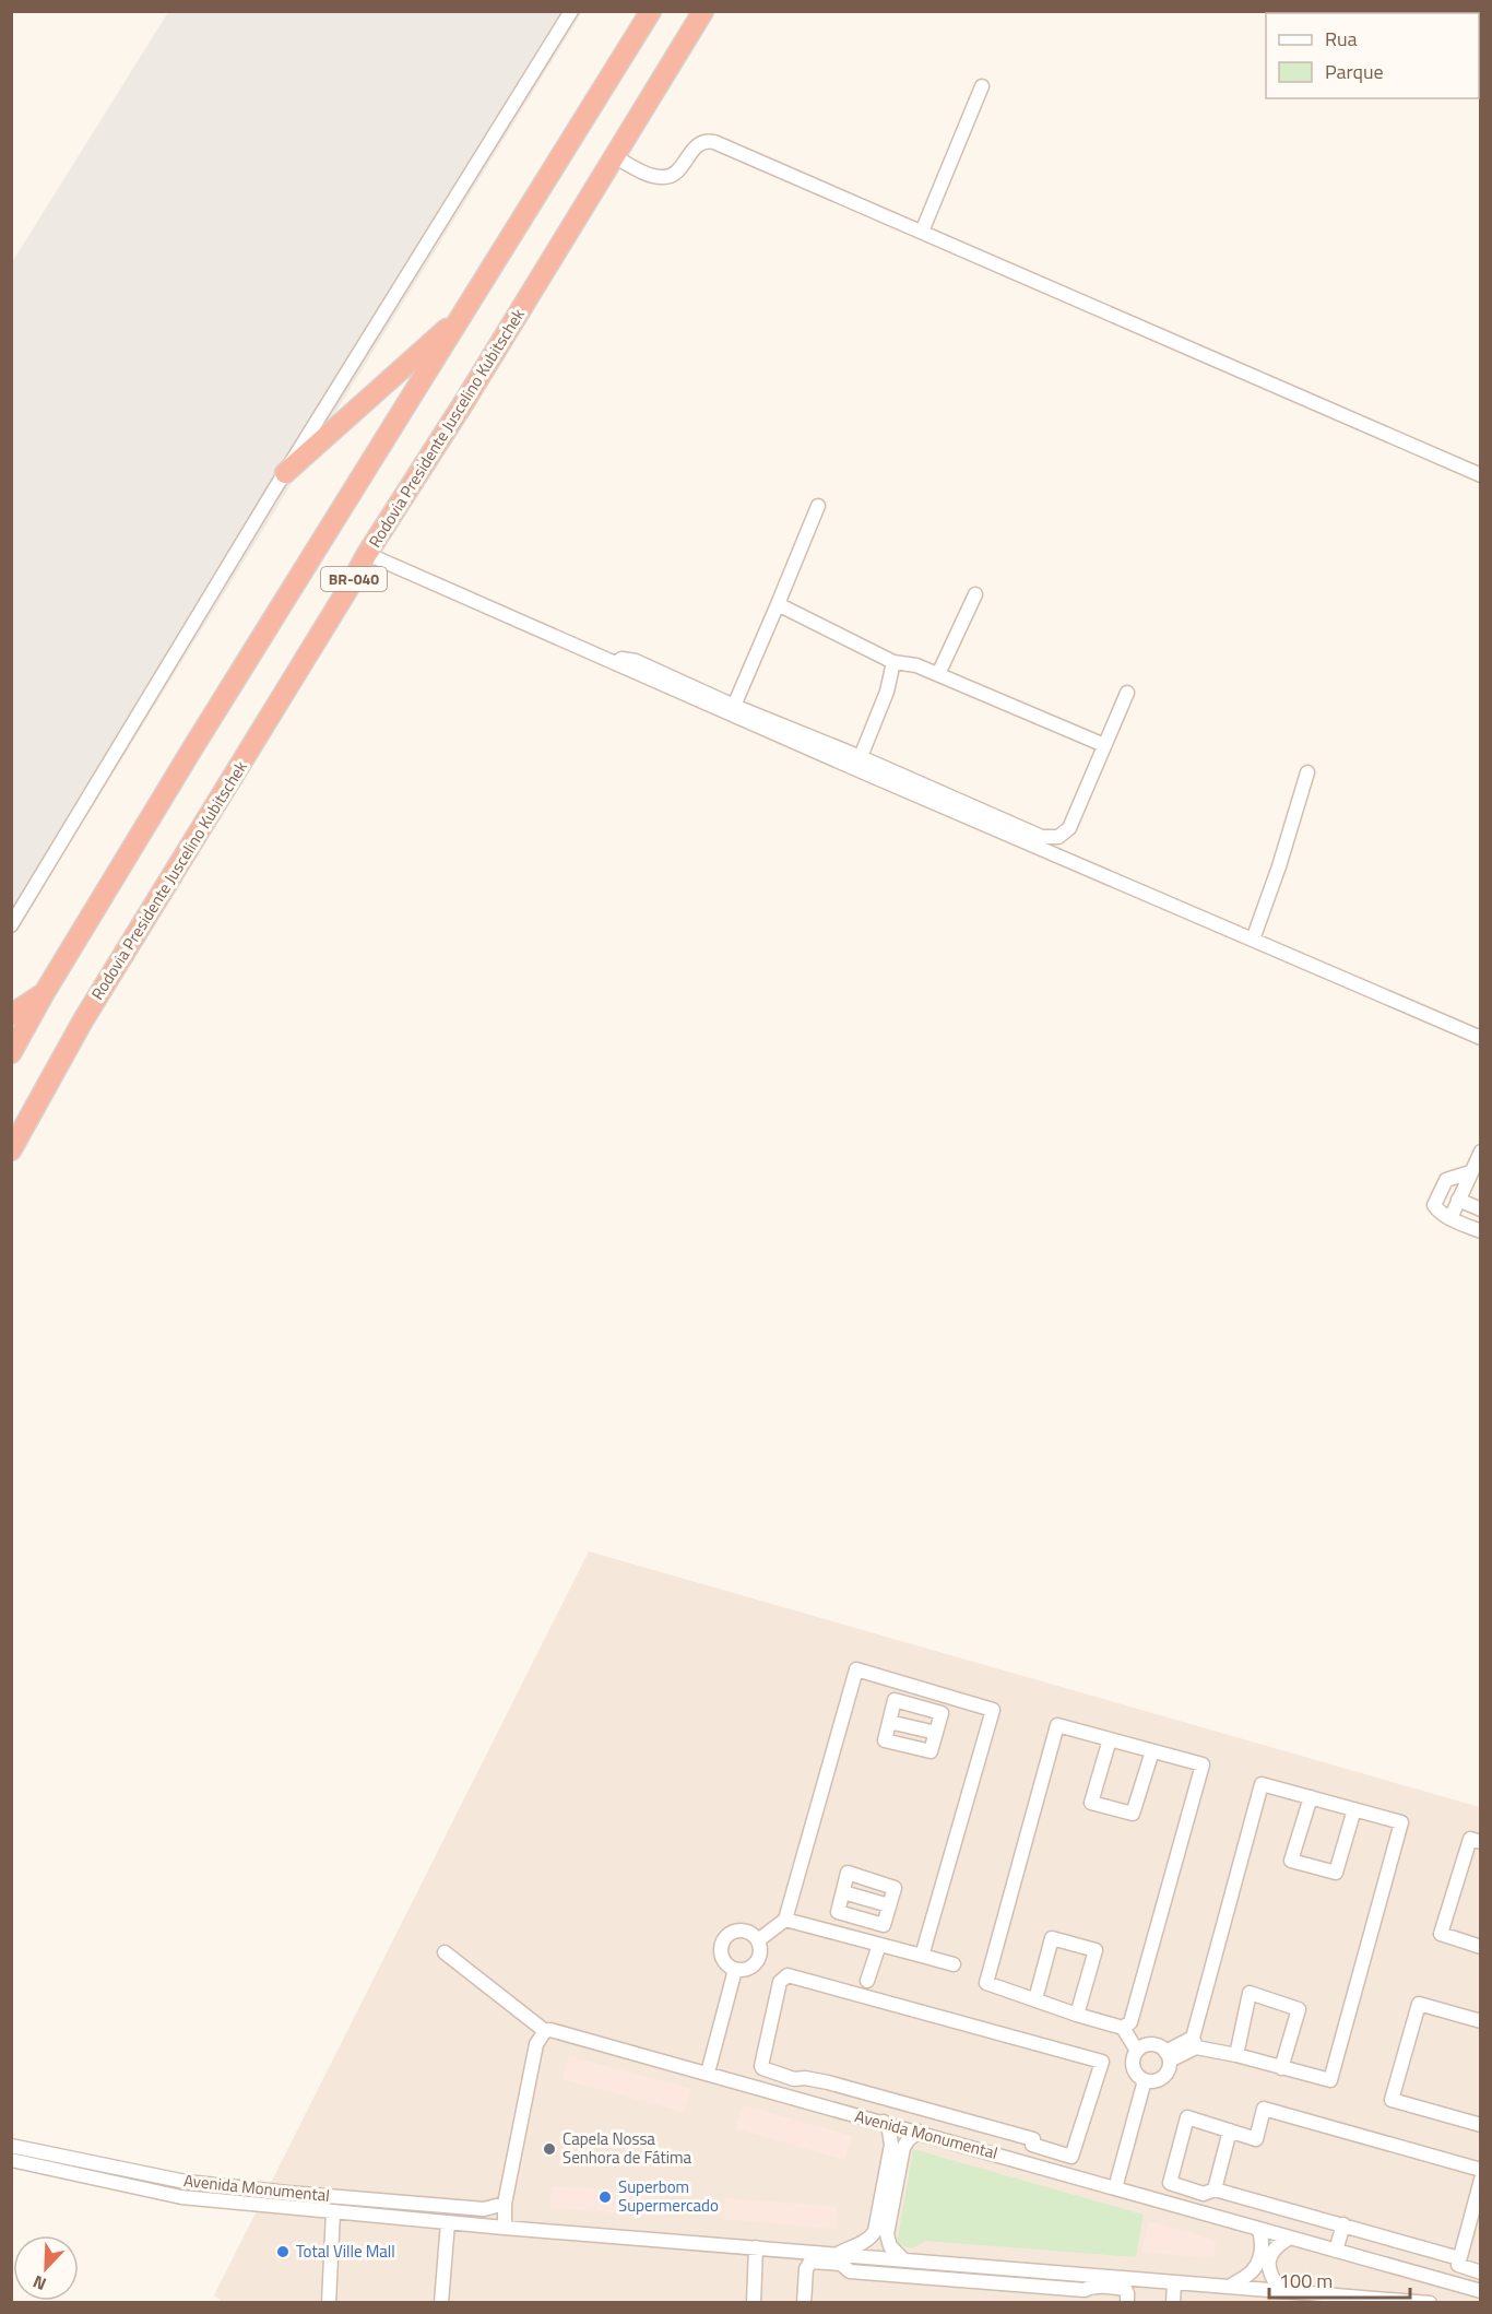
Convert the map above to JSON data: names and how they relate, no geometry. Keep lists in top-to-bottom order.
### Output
{
  "streets": {
    "highway": ["Rodovia Presidente Juscelino Kubitschek", "BR-040"],
    "street": ["Avenida Monumental"]
  },
  "places": ["Capela Nossa Senhora de Fátima", "Superbom Supermercado", "Total Ville Mall"],
  "legend": ["Rua", "Parque"],
  "scale_bar": "100 m",
  "north": "bottom left"
}
